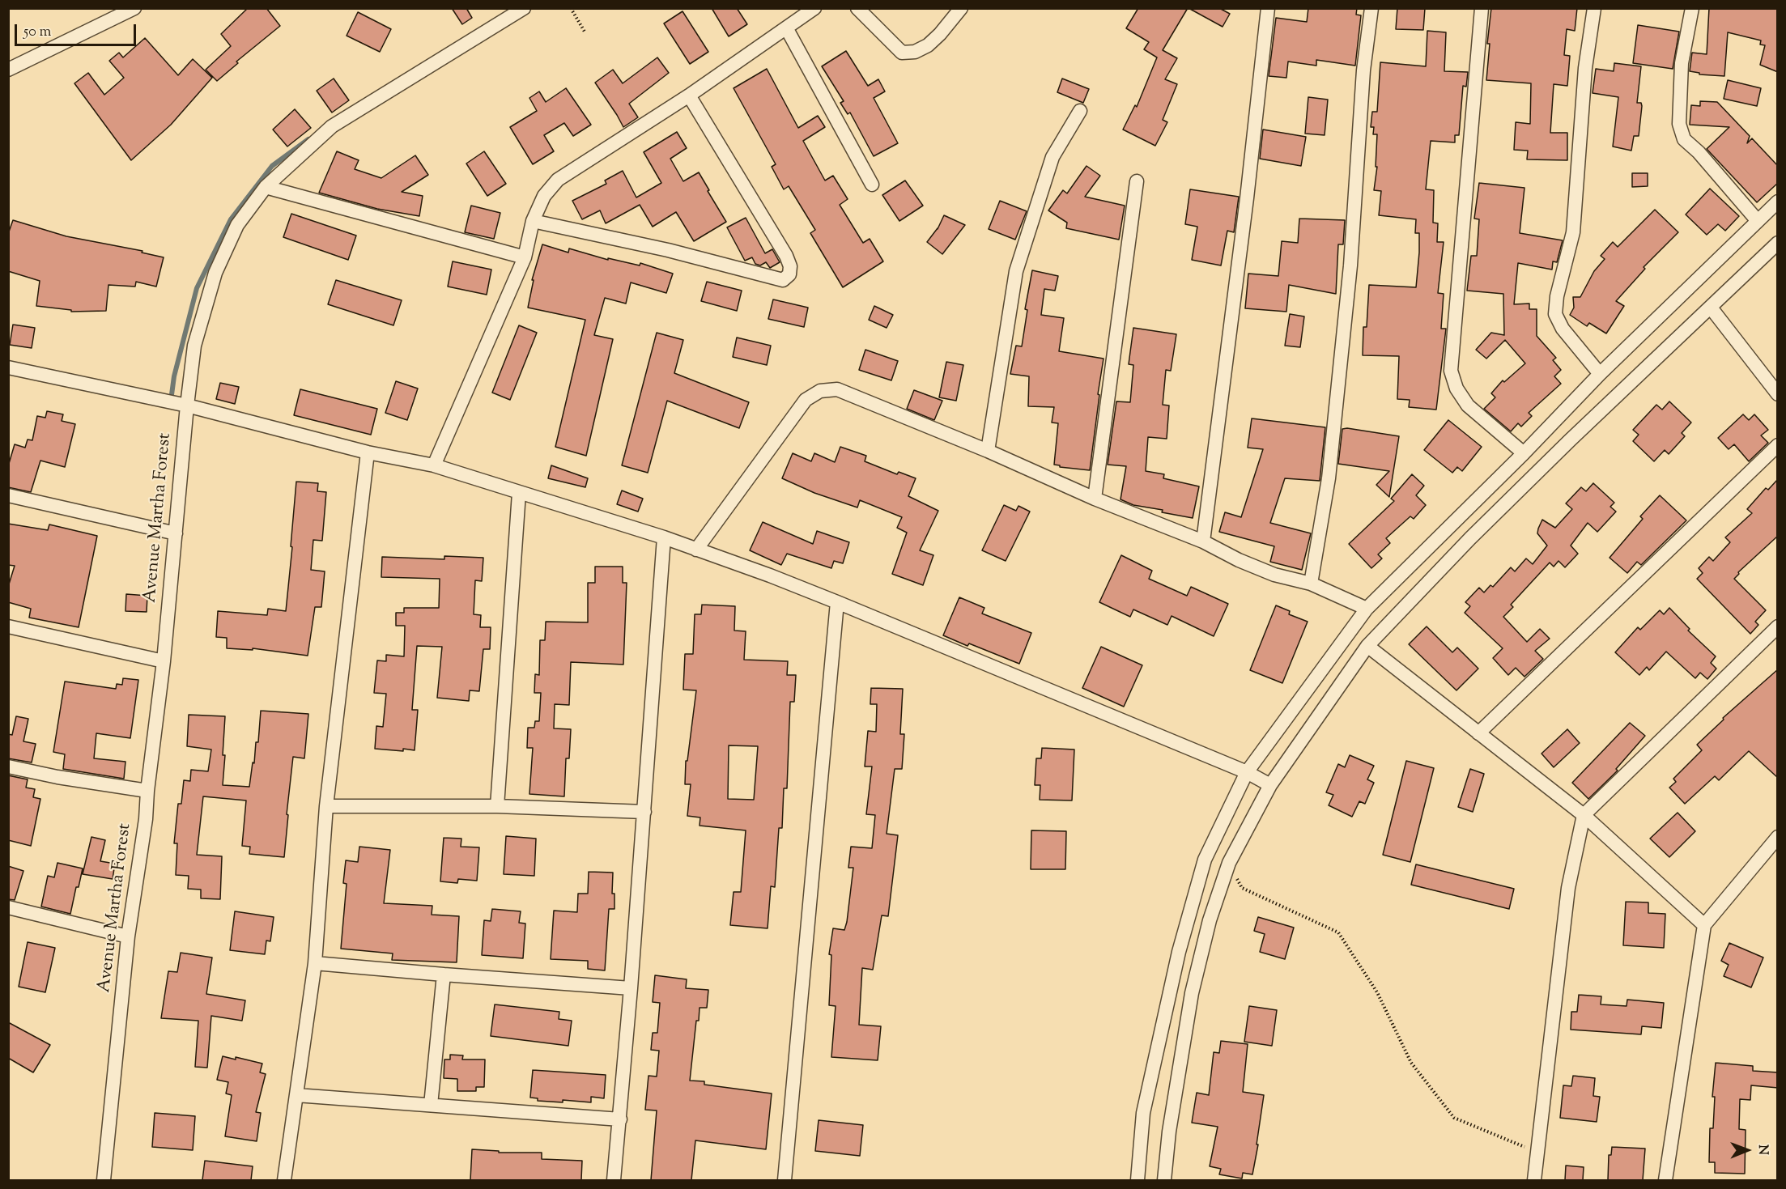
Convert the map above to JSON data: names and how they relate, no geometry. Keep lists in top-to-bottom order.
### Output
{
  "streets": {
    "street": ["Avenue Martha Forest"]
  },
  "scale_bar": "50 m",
  "north": "right"
}
